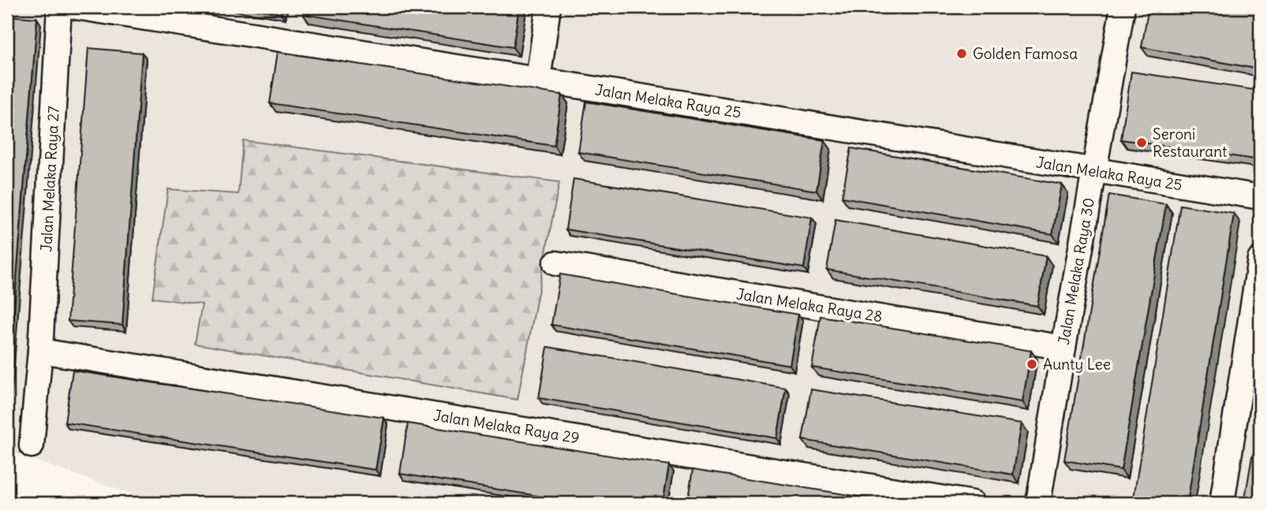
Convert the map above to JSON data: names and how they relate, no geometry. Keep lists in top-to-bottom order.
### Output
{
  "streets": {
    "street": [
      "Jalan Melaka Raya 25",
      "Jalan Melaka Raya 27",
      "Jalan Melaka Raya 30",
      "Jalan Melaka Raya 28",
      "Jalan Melaka Raya 29"
    ]
  },
  "crossings": [
    ["Jalan Melaka Raya 25", "Jalan Melaka Raya 30"],
    ["Jalan Melaka Raya 27", "Jalan Melaka Raya 29"],
    ["Jalan Melaka Raya 30", "Jalan Melaka Raya 28"]
  ],
  "places": ["Golden Famosa", "Seroni Restaurant", "Aunty Lee"]
}
